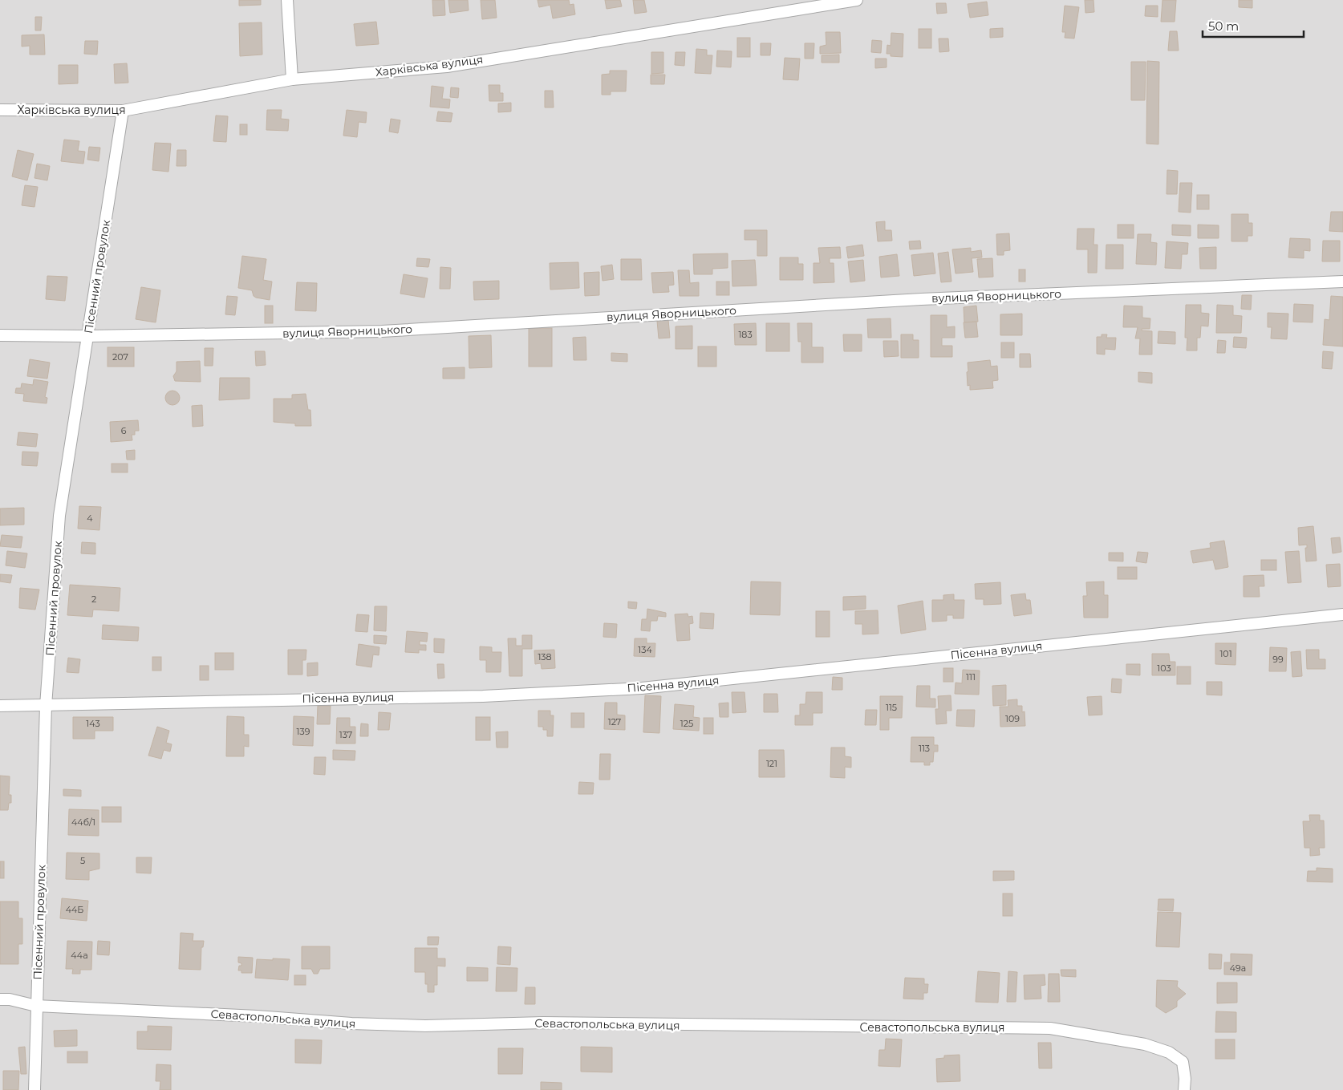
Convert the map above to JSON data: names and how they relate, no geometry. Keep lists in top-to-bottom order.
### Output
{
  "streets": {
    "street": [
      "Харківська вулиця",
      "Пісенний провулок",
      "вулиця Яворницького",
      "Пісенна вулиця",
      "Севастопольська вулиця"
    ]
  },
  "crossings": [
    ["Харківська вулиця", "Пісенний провулок"],
    ["Пісенний провулок", "вулиця Яворницького"],
    ["Пісенний провулок", "Пісенна вулиця"],
    ["Пісенний провулок", "Севастопольська вулиця"]
  ],
  "house_numbers": [
    "183",
    "207",
    "6",
    "4",
    "2",
    "134",
    "101",
    "138",
    "99",
    "103",
    "111",
    "115",
    "109",
    "127",
    "143",
    "125",
    "139",
    "137",
    "113",
    "121",
    "44б/1",
    "5",
    "44Б",
    "44а",
    "49а"
  ],
  "scale_bar": "50 m"
}
